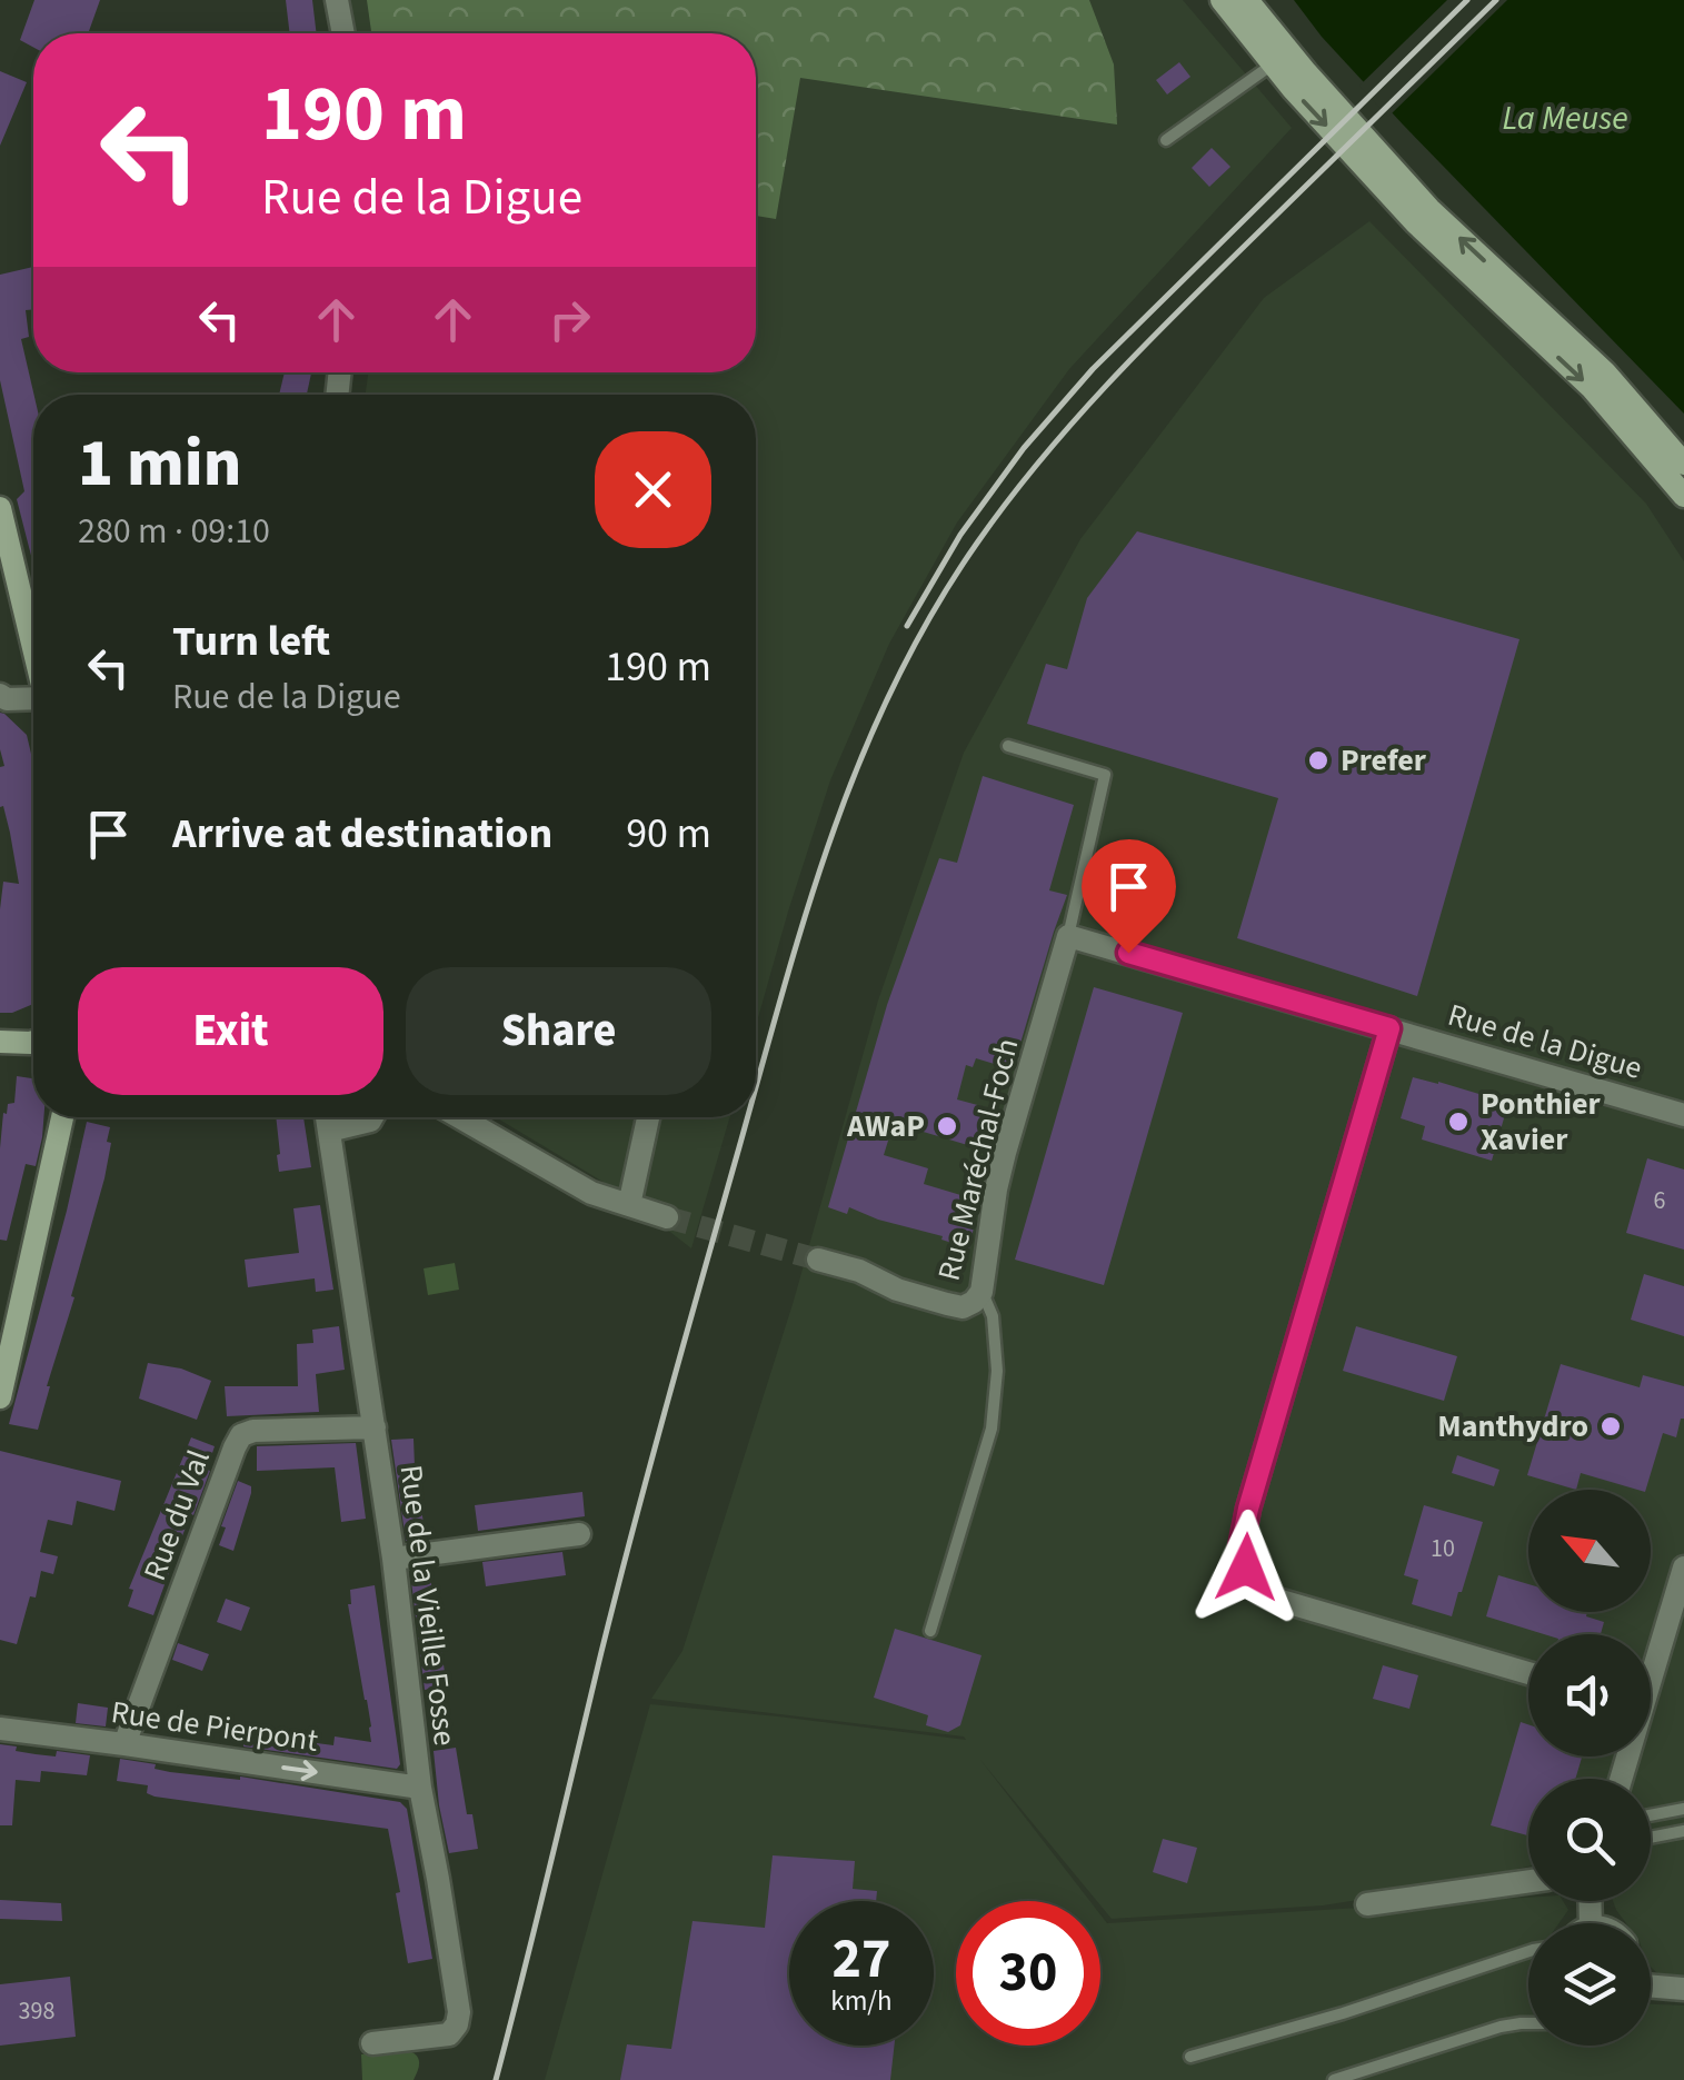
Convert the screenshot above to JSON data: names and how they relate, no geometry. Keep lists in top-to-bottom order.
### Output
{
  "streets": {
    "street": [
      "Rue de la Digue",
      "Rue Maréchal-Foch",
      "Rue du Val",
      "Rue de la Vieille Fosse",
      "Rue de Pierpont"
    ]
  },
  "crossings": [
    ["Rue de la Digue", "Rue Maréchal-Foch"],
    ["Rue du Val", "Rue de la Vieille Fosse"],
    ["Rue du Val", "Rue de Pierpont"],
    ["Rue de la Vieille Fosse", "Rue de Pierpont"]
  ],
  "one_way": ["Rue de Pierpont"],
  "water": ["La Meuse"],
  "places": [
    "Prefer",
    "Ponthier Xavier",
    "AWaP",
    "Manthydro"
  ],
  "house_numbers": ["6", "10", "398"],
  "north": "top left",
  "page": {
    "turn": ["190 m", "Rue de la Digue"],
    "heading": ["1 min", "280 m · 09:10"],
    "list": [
      {
        "name": "Turn left",
        "note": "Rue de la Digue",
        "value": "190 m"
      },
      {
        "name": "Arrive at destination",
        "value": "90 m"
      }
    ],
    "buttons": ["Exit", "Share"],
    "speed": "27 km/h",
    "limit": "30"
  }
}
